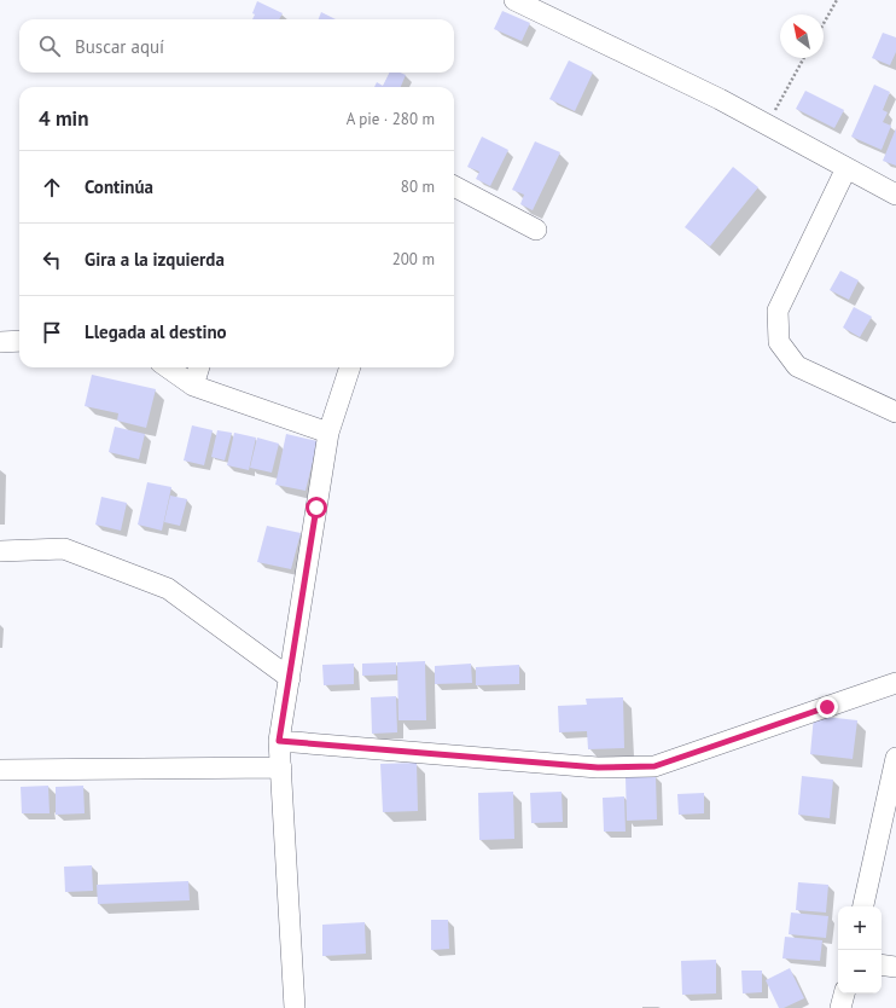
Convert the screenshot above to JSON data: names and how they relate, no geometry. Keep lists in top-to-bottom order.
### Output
{
  "north": "top left",
  "page": {
    "search": "Buscar aquí",
    "heading": ["4 min", "A pie · 280 m"],
    "list": [
      ["Continúa", "80 m"],
      ["Gira a la izquierda", "200 m"],
      "Llegada al destino"
    ],
    "map_buttons": ["+", "−"]
  }
}
